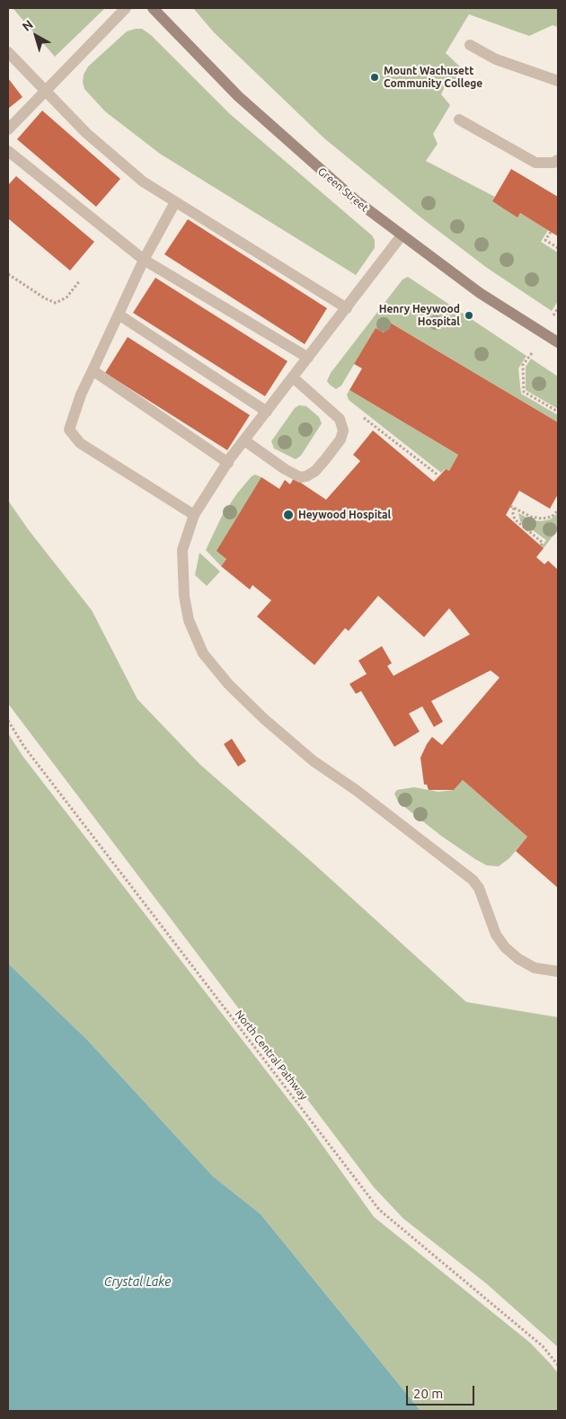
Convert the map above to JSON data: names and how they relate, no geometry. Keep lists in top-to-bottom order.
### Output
{
  "streets": {
    "street": ["Green Street"],
    "path": ["North Central Pathway"]
  },
  "water": ["Crystal Lake"],
  "places": ["Mount Wachusett Community College", "Henry Heywood Hospital", "Heywood Hospital"],
  "scale_bar": "20 m",
  "north": "top left"
}
